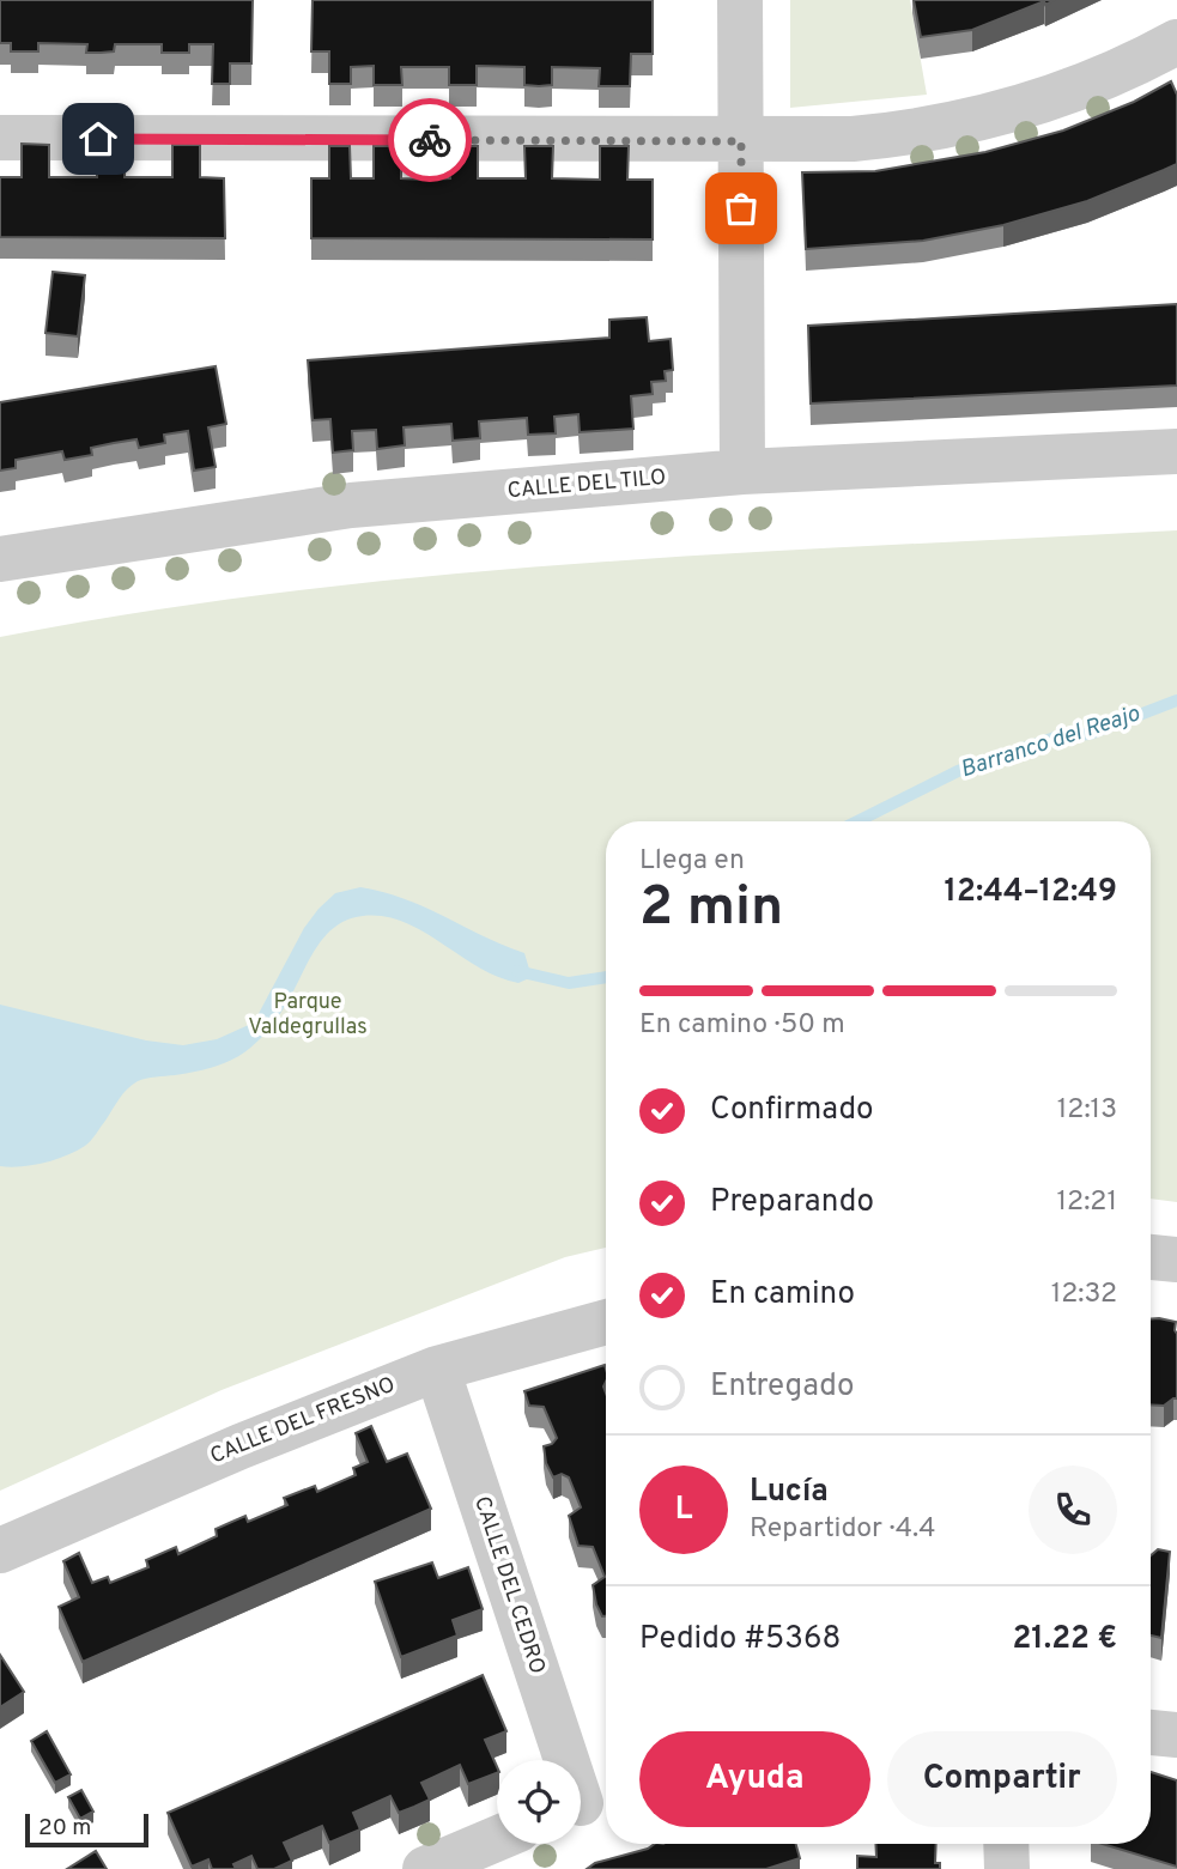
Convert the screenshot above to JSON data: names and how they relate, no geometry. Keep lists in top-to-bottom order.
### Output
{
  "streets": {
    "street": ["CALLE DEL TILO", "CALLE DEL FRESNO", "CALLE DEL CEDRO"]
  },
  "crossings": [
    ["CALLE DEL FRESNO", "CALLE DEL CEDRO"]
  ],
  "water": ["Barranco del Reajo"],
  "parks": ["Parque Valdegrullas"],
  "scale_bar": "20 m",
  "page": {
    "heading": ["2 min", "Llega en", "12:44–12:49"],
    "panel": [
      "Lucía",
      "Repartidor · 4.4",
      "Pedido #5368",
      "21.22 €"
    ],
    "bar": "En camino · 50 m",
    "list": [
      ["Confirmado", "12:13"],
      ["Preparando", "12:21"],
      ["En camino", "12:32"],
      "Entregado"
    ],
    "round": "L",
    "buttons": ["Ayuda", "Compartir"],
    "scale": "20 m"
  }
}
